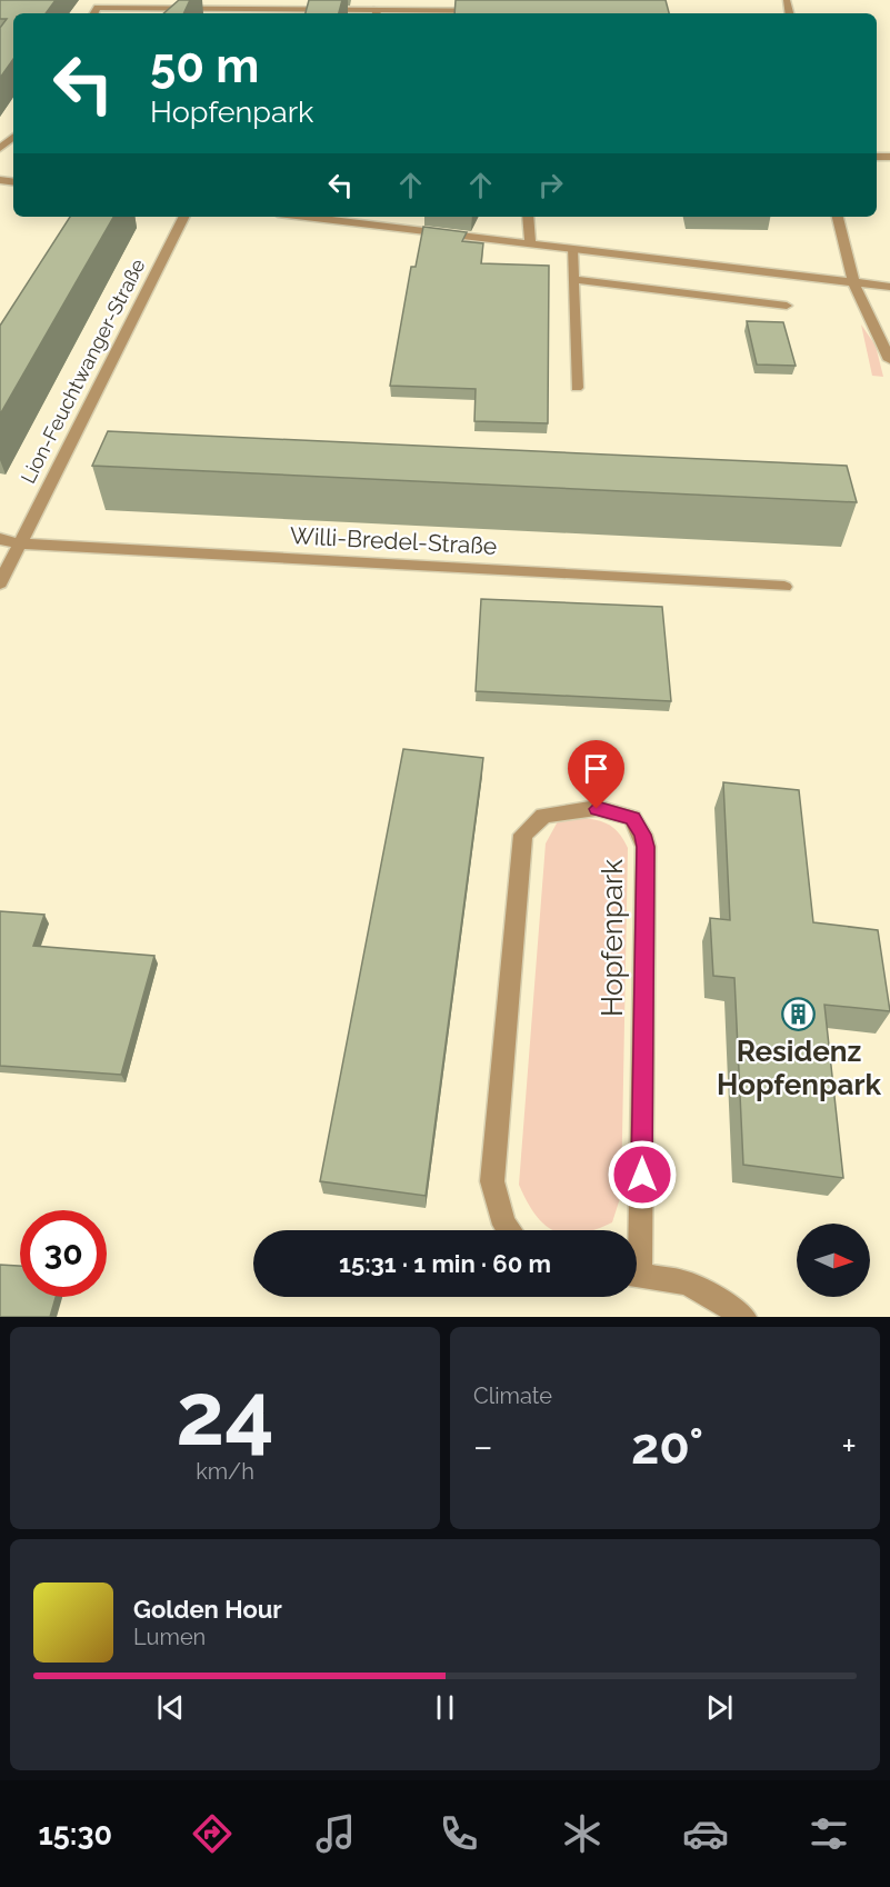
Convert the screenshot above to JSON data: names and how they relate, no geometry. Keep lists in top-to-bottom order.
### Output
{
  "streets": {
    "street": ["Lion-Feuchtwanger-Straße", "Willi-Bredel-Straße", "Hopfenpark"]
  },
  "crossings": [
    ["Lion-Feuchtwanger-Straße", "Willi-Bredel-Straße"]
  ],
  "places": {
    "building": ["Residenz Hopfenpark"]
  },
  "north": "right",
  "page": {
    "turn": ["50 m", "Hopfenpark"],
    "limit": "30",
    "trip": "15:31 · 1 min · 60 m",
    "tile": [
      ["24", "km/h"],
      "Climate"
    ],
    "heat": ["−", "20°", "+"],
    "song": ["Golden Hour", "Lumen"],
    "tabs": "15:30"
  }
}
